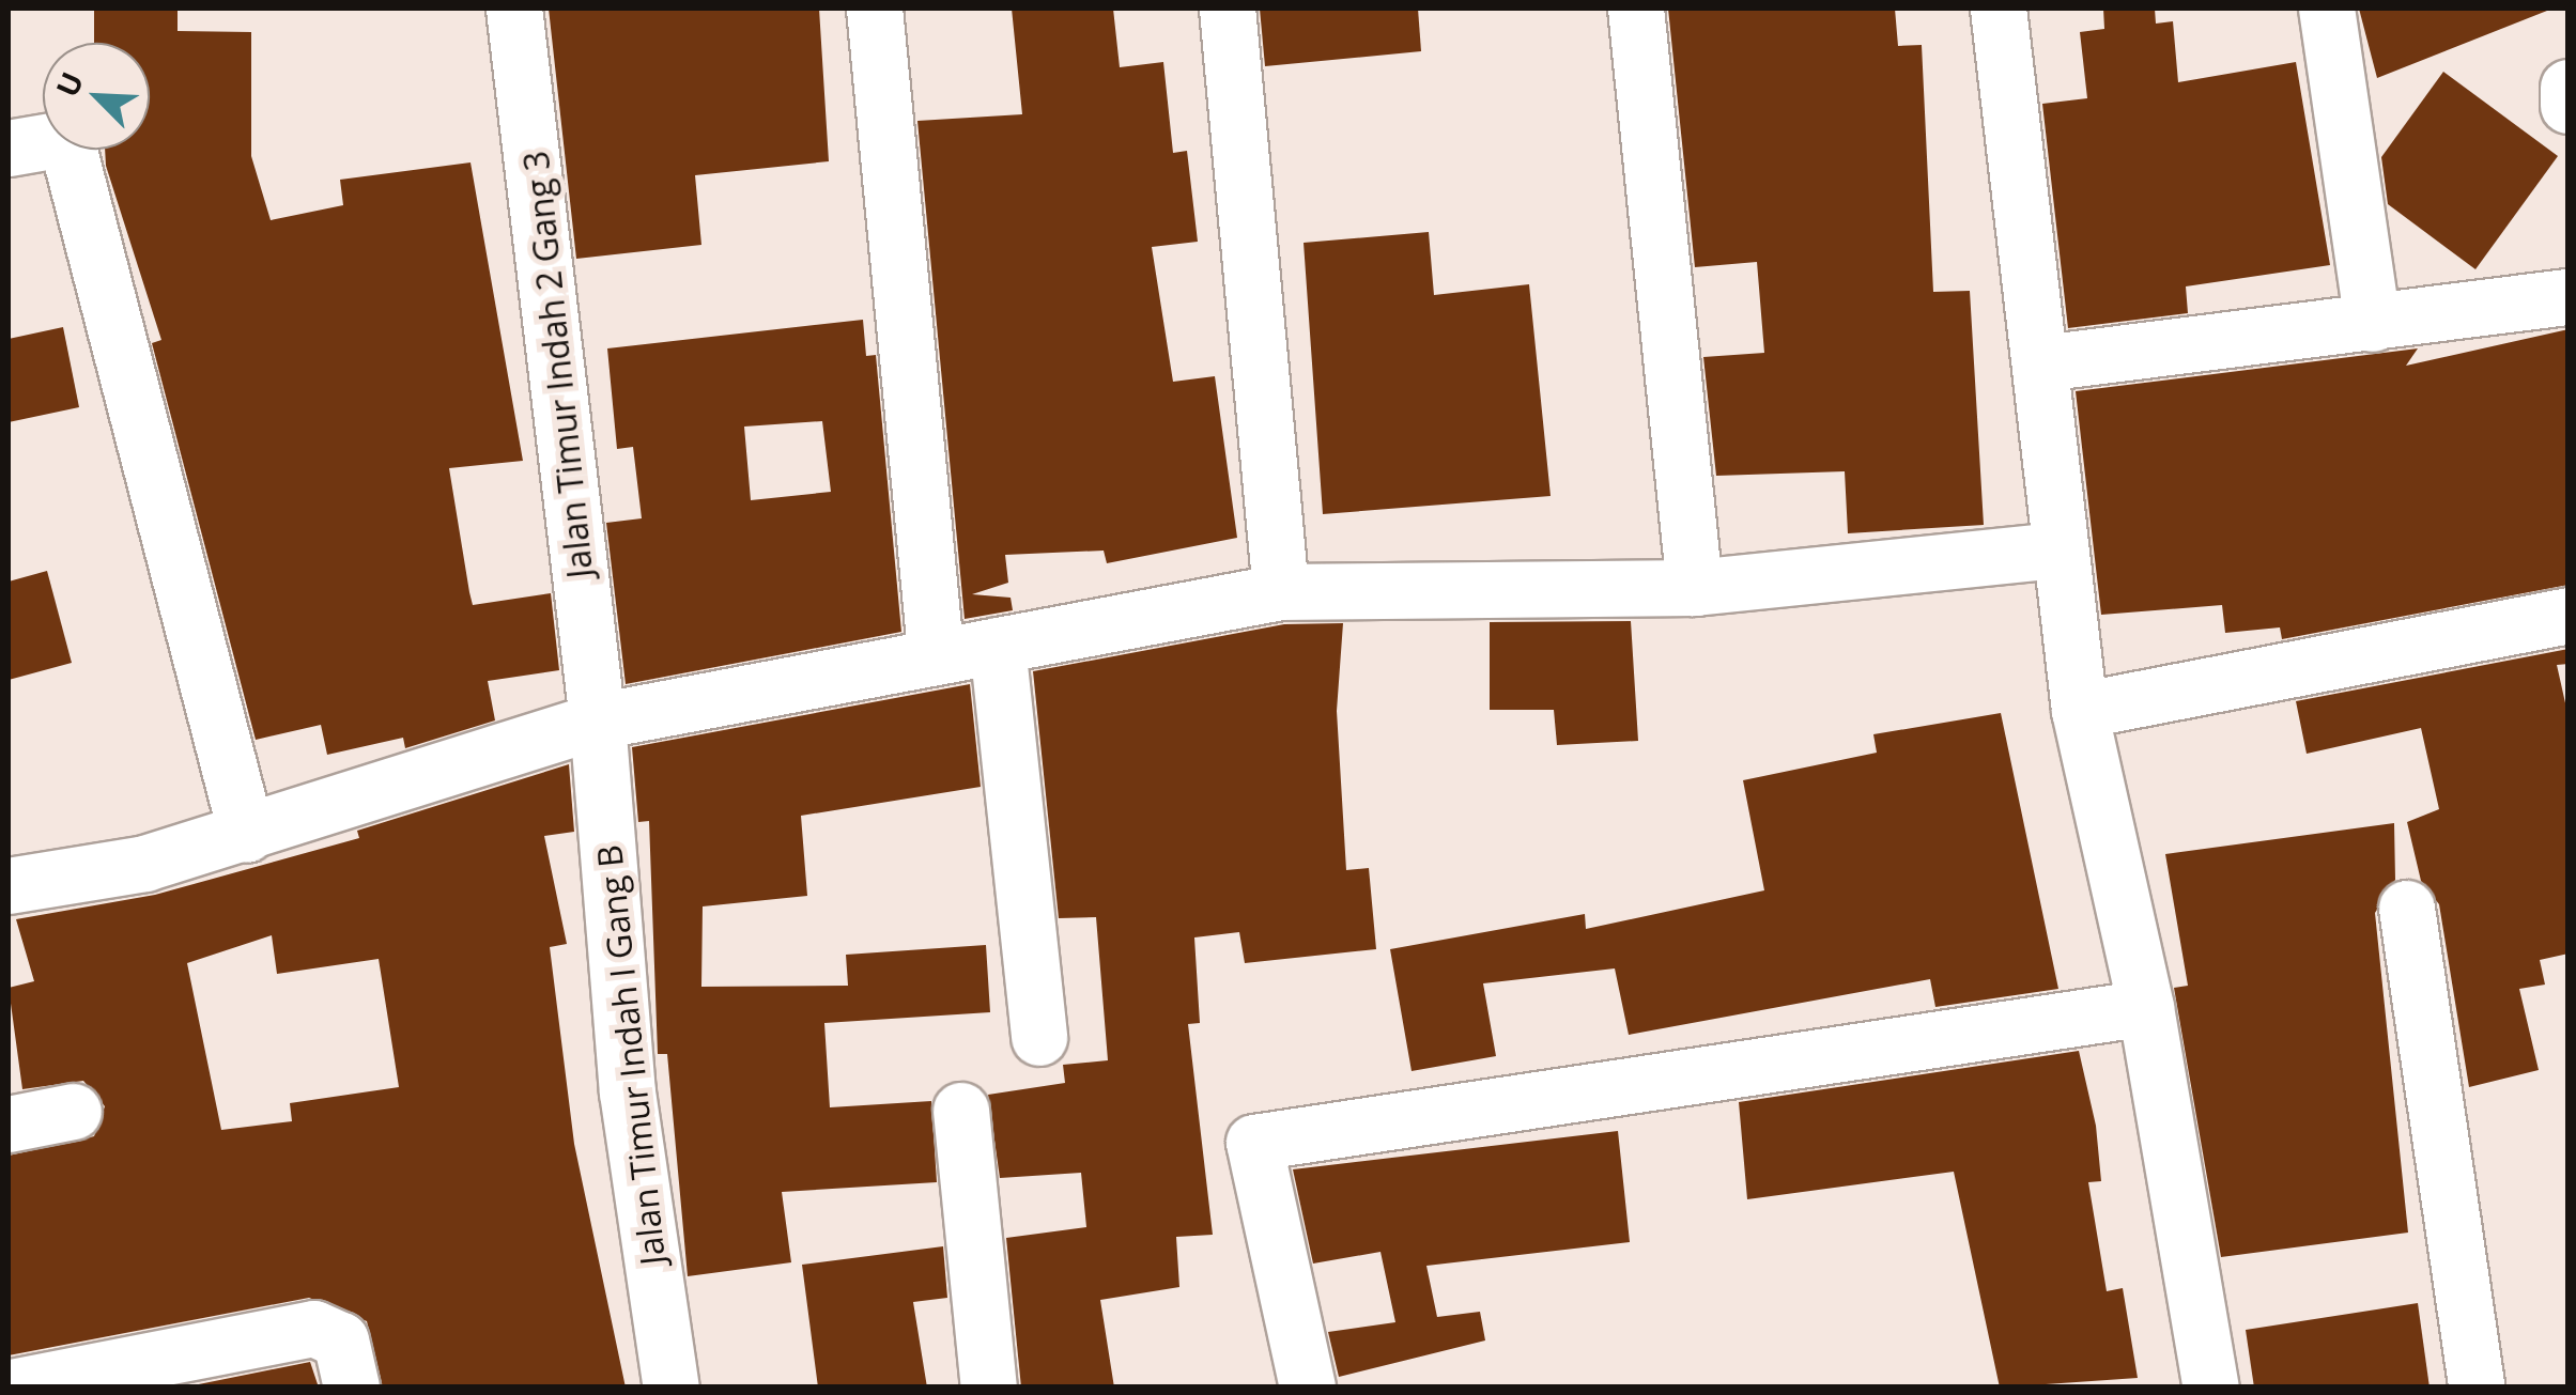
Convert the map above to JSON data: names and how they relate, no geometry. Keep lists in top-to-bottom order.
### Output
{
  "streets": {
    "street": ["Jalan Timur Indah 2 Gang 3", "Jalan Timur Indah I Gang B"]
  },
  "crossings": [
    ["Jalan Timur Indah 2 Gang 3", "Jalan Timur Indah I Gang B"]
  ],
  "north": "top left"
}
